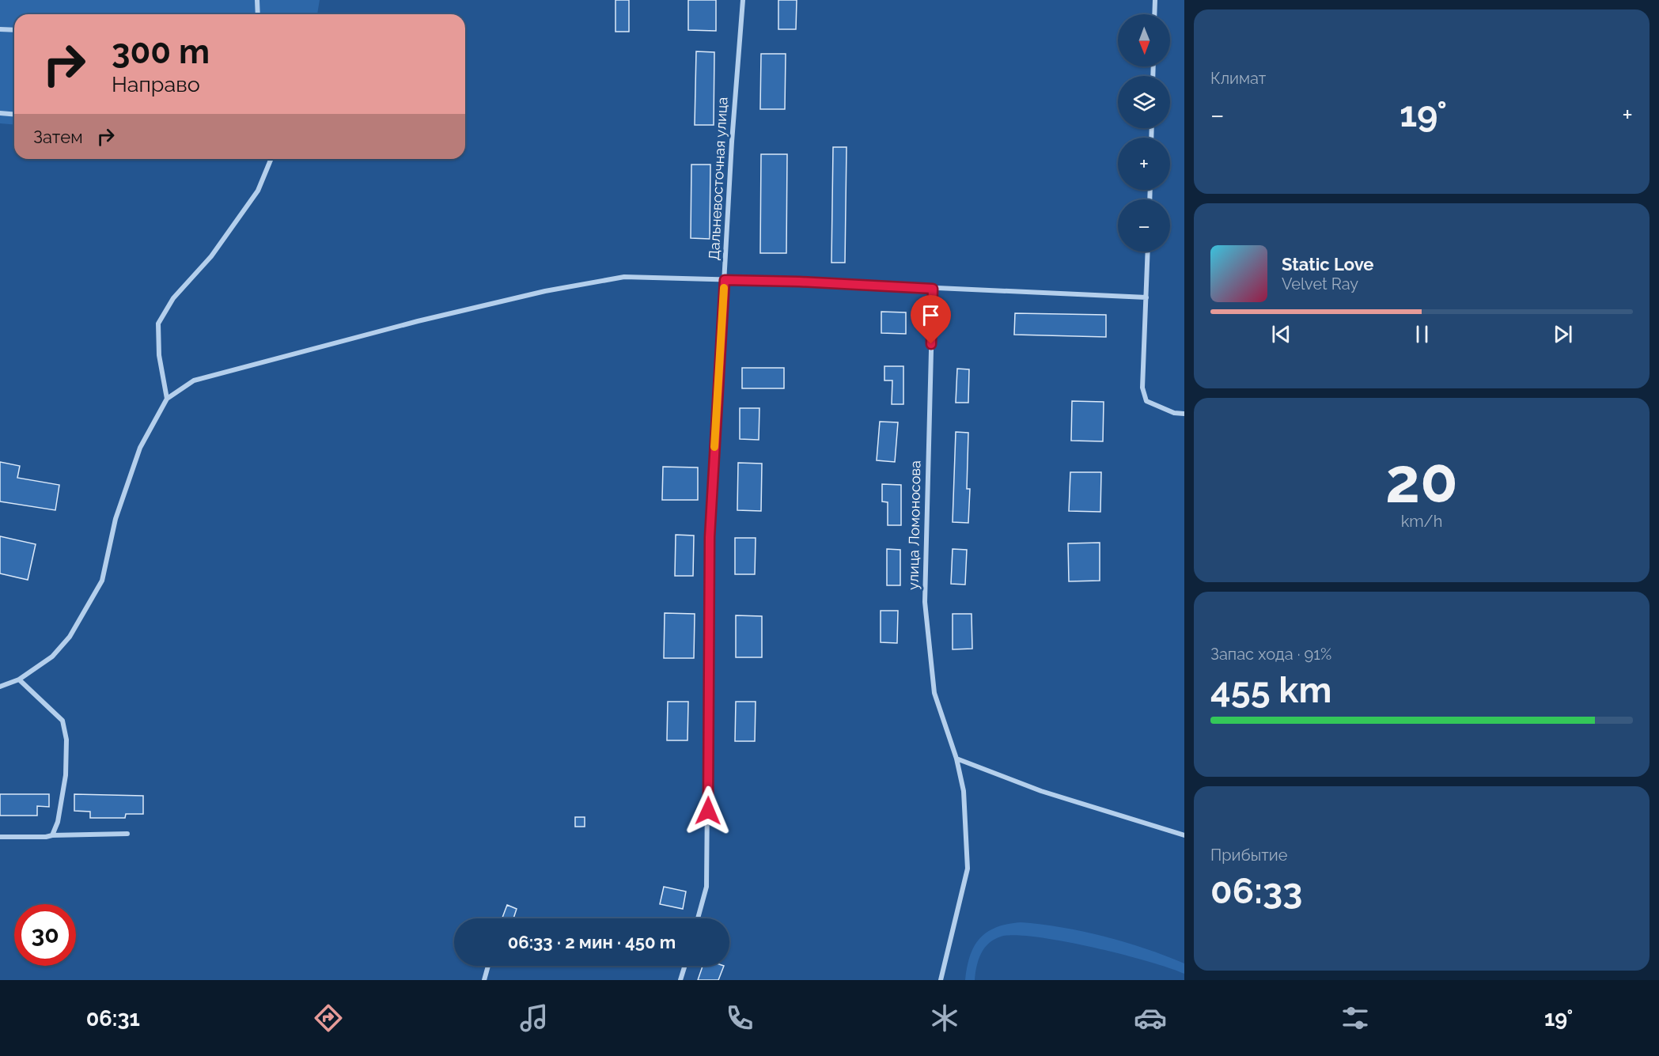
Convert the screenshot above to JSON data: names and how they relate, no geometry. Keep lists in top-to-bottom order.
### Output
{
  "streets": {
    "street": ["Дальневосточная улица", "улица Ломоносова"]
  },
  "north": "bottom",
  "page": {
    "tile": [
      "Климат",
      ["20", "km/h"],
      ["Запас хода · 91%", "455 km"],
      ["Прибытие", "06:33"]
    ],
    "map_buttons": ["+", "−"],
    "turn": ["300 m", "Направо"],
    "heat": ["−", "19°", "+"],
    "then": "Затем",
    "song": ["Static Love", "Velvet Ray"],
    "limit": "30",
    "trip": "06:33 · 2 мин · 450 m",
    "tabs": ["06:31", "19°"]
  }
}
